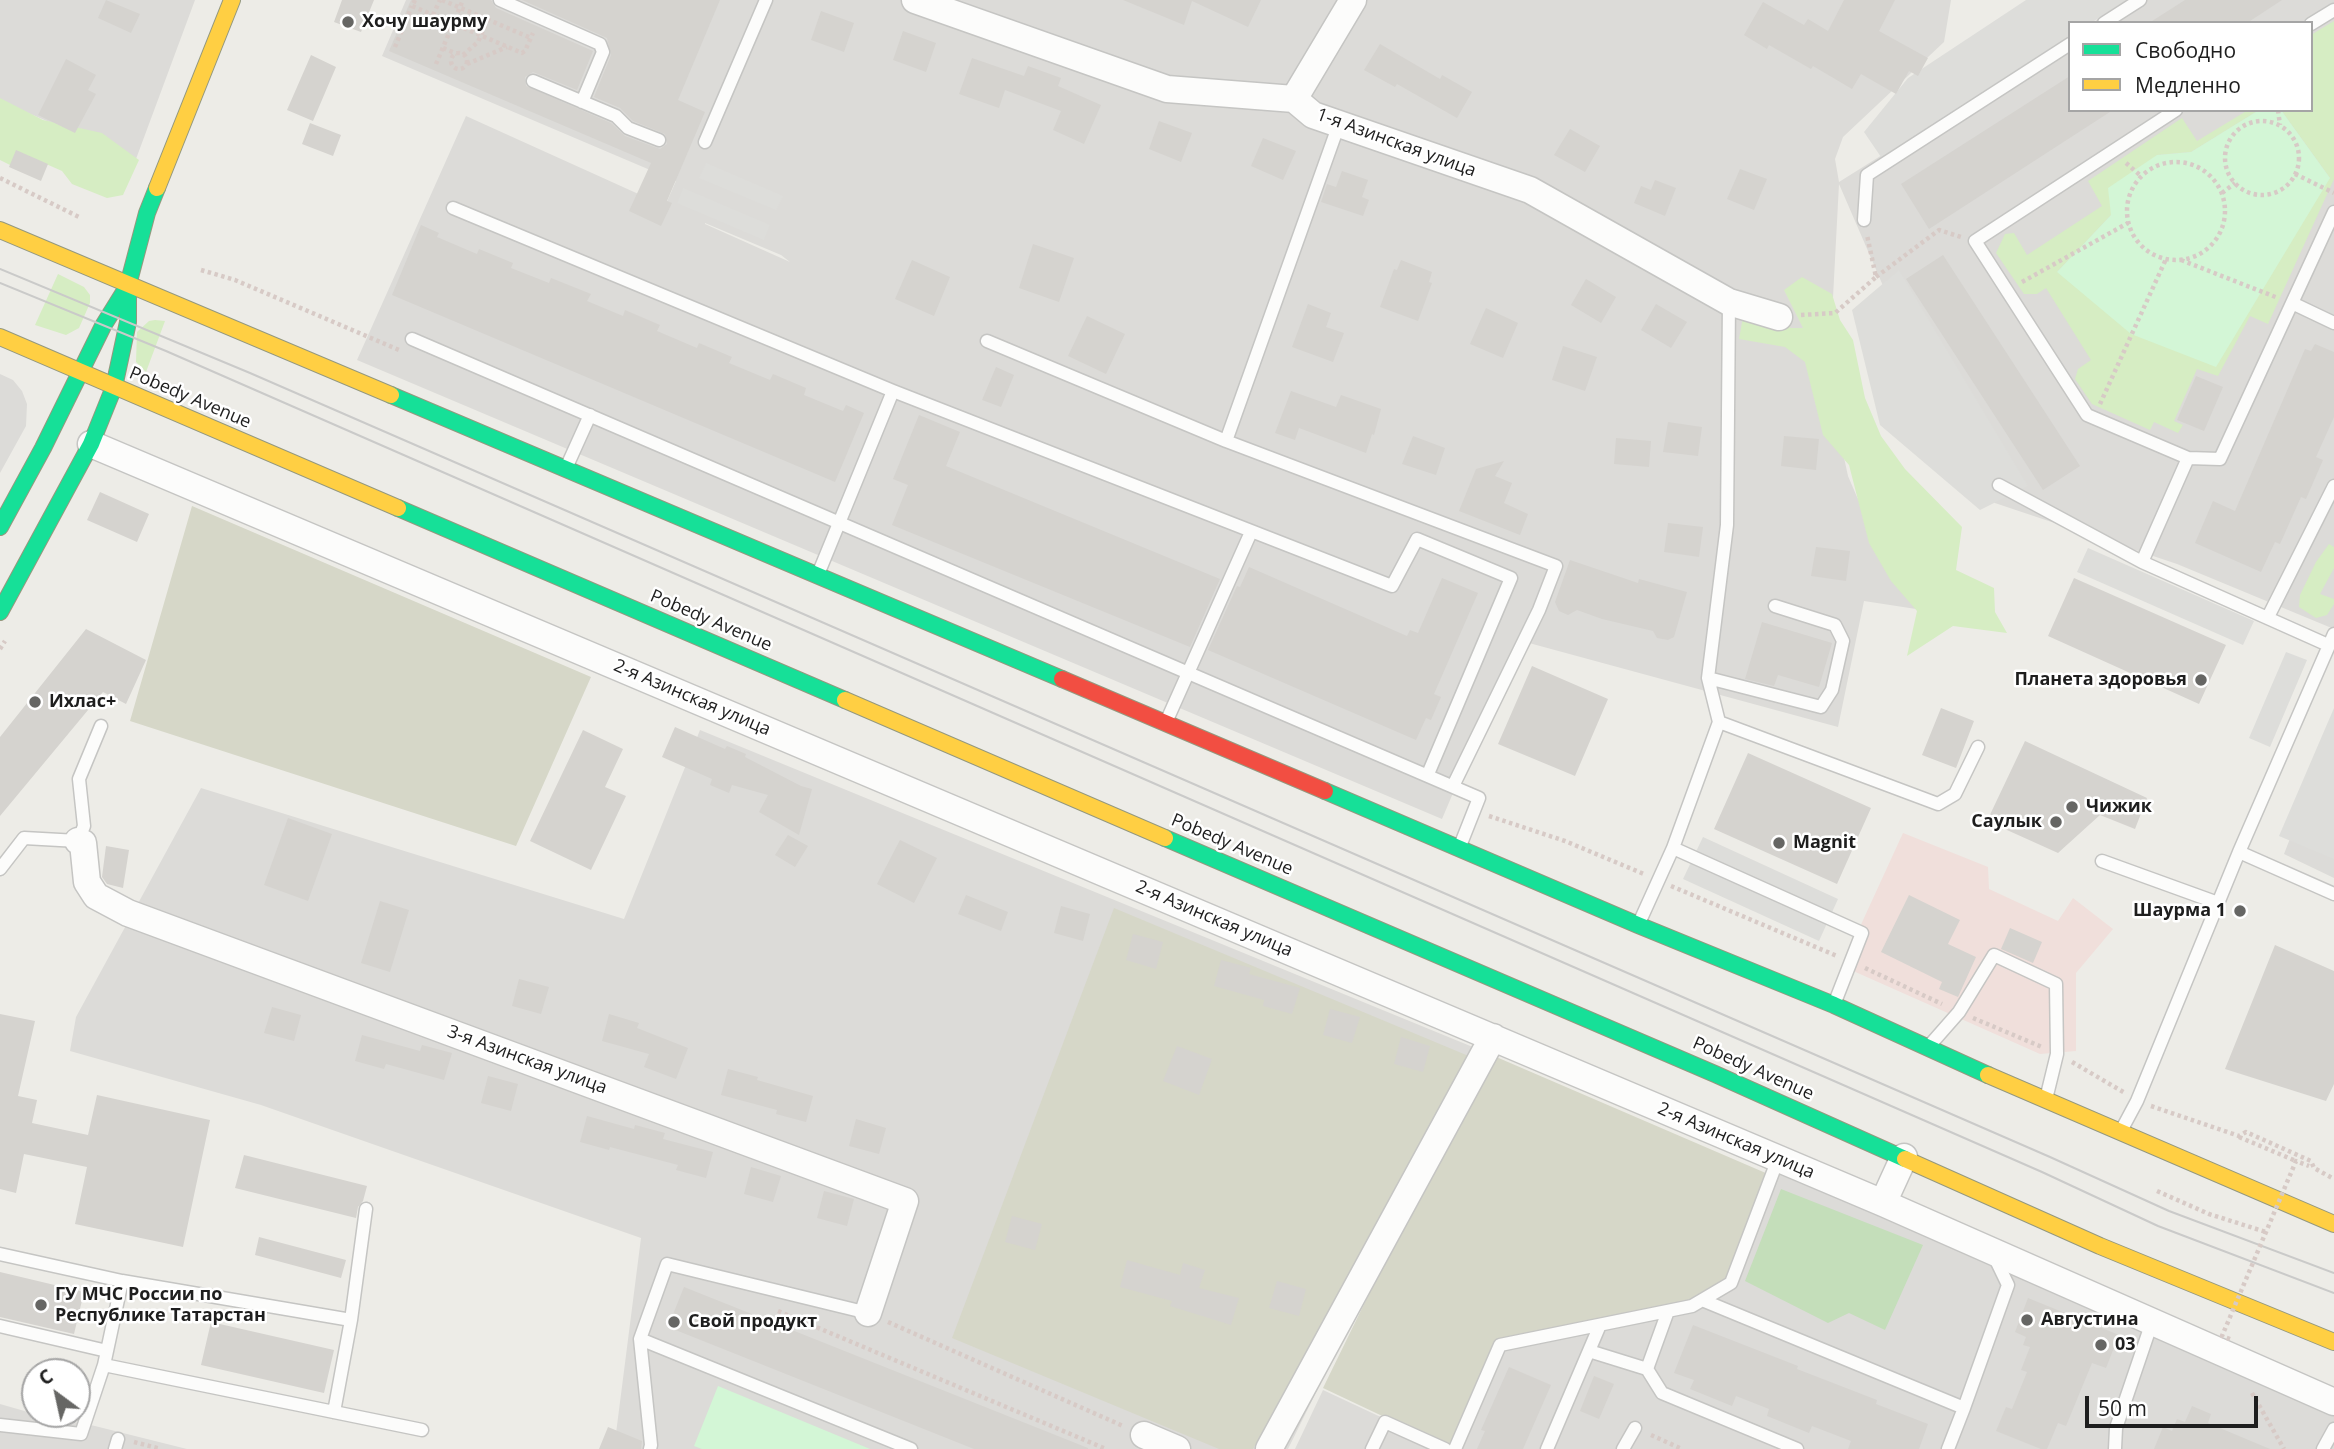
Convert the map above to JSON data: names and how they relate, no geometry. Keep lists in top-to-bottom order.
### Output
{
  "streets": {
    "main road": ["Pobedy Avenue"],
    "street": ["1-я Азинская улица", "2-я Азинская улица", "3-я Азинская улица"]
  },
  "places": [
    "Хочу шаурму",
    "Планета здоровья",
    "Ихлас+",
    "Чижик",
    "Саулык",
    "Magnit",
    "Шаурма 1",
    "ГУ МЧС России по Республике Татарстан",
    "Августина",
    "Свой продукт",
    "03"
  ],
  "legend": ["Свободно", "Медленно"],
  "scale_bar": "50 m",
  "north": "top left"
}
